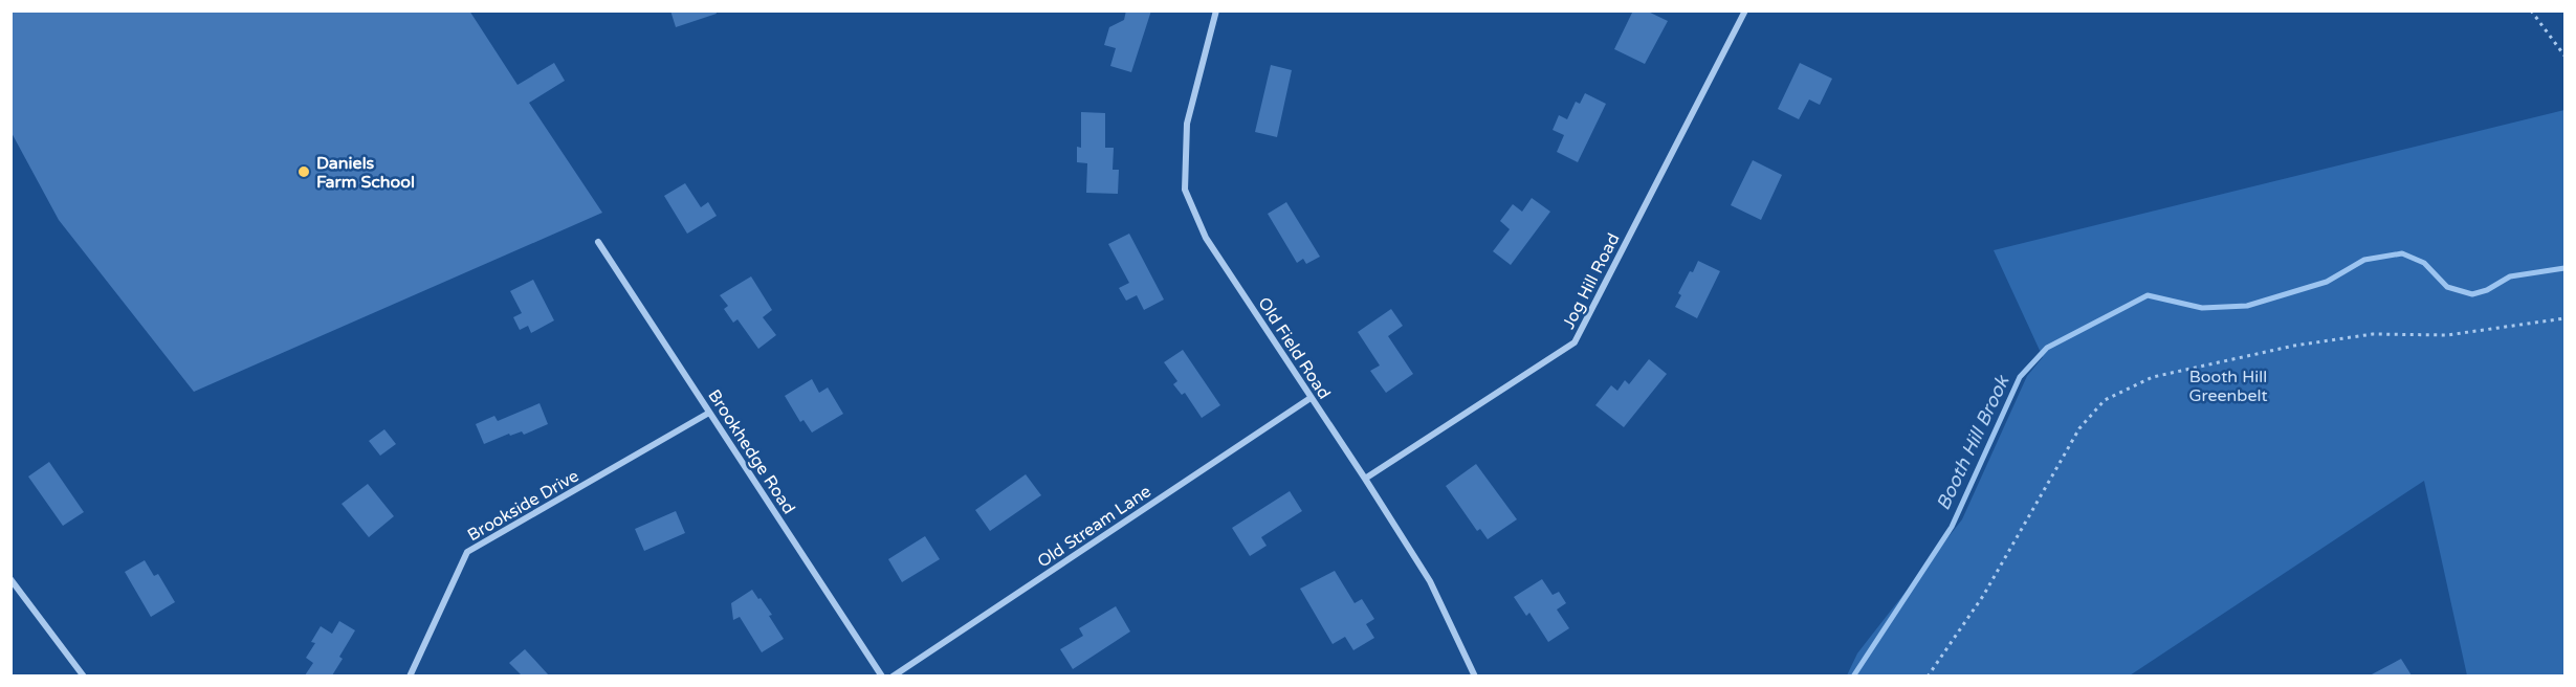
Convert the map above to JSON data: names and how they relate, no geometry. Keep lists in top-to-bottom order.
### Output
{
  "streets": {
    "street": [
      "Jog Hill Road",
      "Old Field Road",
      "Brookhedge Road",
      "Brookside Drive",
      "Old Stream Lane"
    ]
  },
  "crossings": [
    ["Jog Hill Road", "Old Field Road"],
    ["Old Field Road", "Old Stream Lane"],
    ["Brookhedge Road", "Brookside Drive"]
  ],
  "water": ["Booth Hill Brook"],
  "parks": ["Booth Hill Greenbelt"],
  "places": ["Daniels Farm School"]
}
